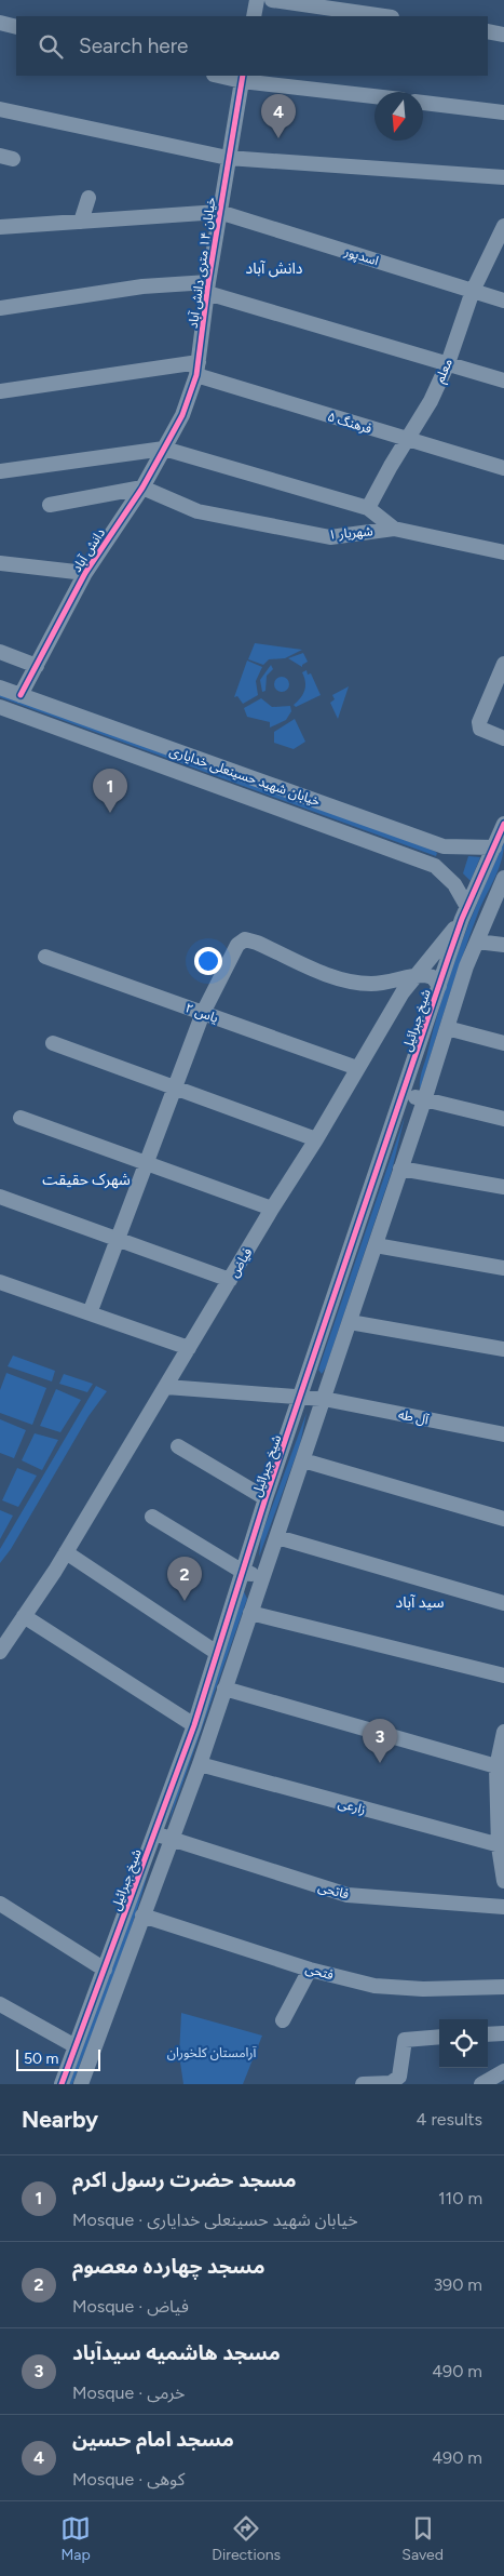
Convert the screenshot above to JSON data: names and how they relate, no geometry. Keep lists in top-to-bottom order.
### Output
{
  "streets": {
    "street": [
      "اسدپور",
      "خیابان ۱۴ متری دانش آباد",
      "معلم",
      "فرهنگ ۵",
      "شهریار ۱",
      "دانش آباد",
      "خیابان شهید حسینعلی خدایاری",
      "یاس ۲",
      "شیخ جبرائیل",
      "فیاض",
      "آل طه",
      "زارعی",
      "فاتحی",
      "فتحی"
    ]
  },
  "crossings": [
    ["اسدپور", "خیابان ۱۴ متری دانش آباد"],
    ["اسدپور", "معلم"],
    ["خیابان ۱۴ متری دانش آباد", "فرهنگ ۵"],
    ["خیابان ۱۴ متری دانش آباد", "دانش آباد"],
    ["معلم", "فرهنگ ۵"],
    ["شهریار ۱", "دانش آباد"],
    ["دانش آباد", "خیابان شهید حسینعلی خدایاری"],
    ["خیابان شهید حسینعلی خدایاری", "شیخ جبرائیل"],
    ["خیابان شهید حسینعلی خدایاری", "فیاض"],
    ["یاس ۲", "فیاض"],
    ["شیخ جبرائیل", "فیاض"],
    ["شیخ جبرائیل", "آل طه"],
    ["شیخ جبرائیل", "زارعی"],
    ["شیخ جبرائیل", "فاتحی"],
    ["شیخ جبرائیل", "فتحی"],
    ["فیاض", "آل طه"]
  ],
  "districts": ["دانش آباد", "شهرک حقیقت", "سید آباد"],
  "parks": ["آرامستان کلخوران"],
  "scale_bar": "50 m",
  "north": "bottom",
  "page": {
    "search": "Search here",
    "pins": [
      "4",
      "1",
      "2",
      "3"
    ],
    "scale": "50 m",
    "heading": ["Nearby", "4 results"],
    "list": [
      {
        "mark": "1",
        "name": "مسجد حضرت رسول اکرم",
        "note": "Mosque · خیابان شهید حسینعلی خدایاری",
        "value": "110 m"
      },
      {
        "mark": "2",
        "name": "مسجد چهارده معصوم",
        "note": "Mosque · فیاض",
        "value": "390 m"
      },
      {
        "mark": "3",
        "name": "مسجد هاشمیه سیدآباد",
        "note": "Mosque · خرمی",
        "value": "490 m"
      },
      {
        "mark": "4",
        "name": "مسجد امام حسین",
        "note": "Mosque · کوهی",
        "value": "490 m"
      }
    ],
    "nav": ["Map", "Directions", "Saved"]
  }
}
